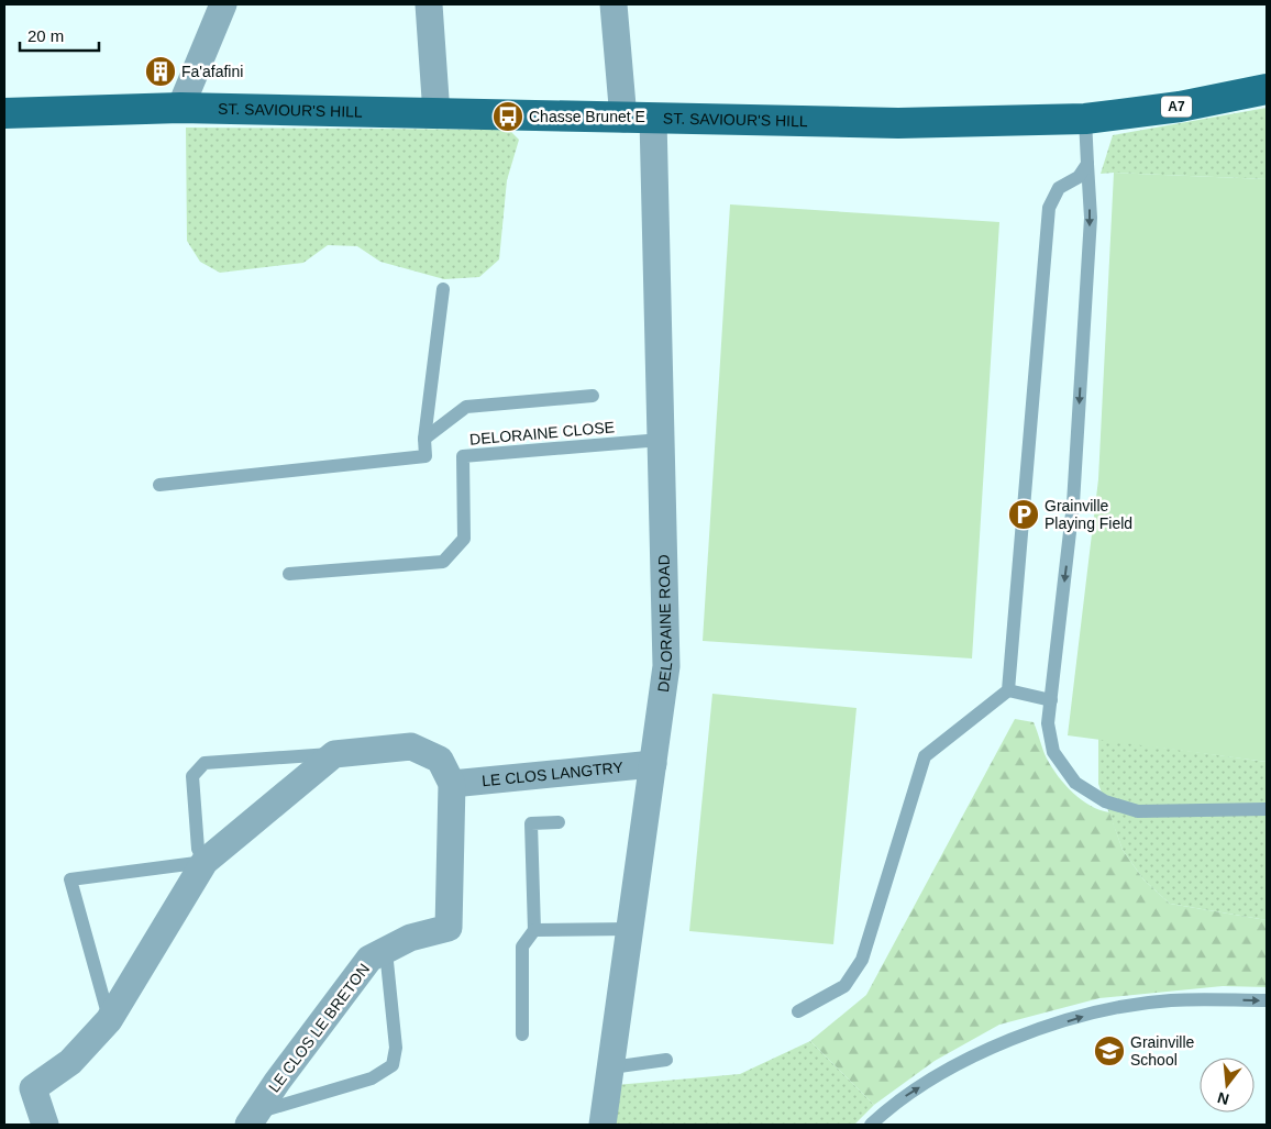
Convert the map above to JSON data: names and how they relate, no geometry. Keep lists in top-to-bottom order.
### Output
{
  "streets": {
    "main road": ["A7", "ST. SAVIOUR'S HILL"],
    "street": ["DELORAINE ROAD", "LE CLOS LANGTRY", "LE CLOS LE BRETON"],
    "lane": ["DELORAINE CLOSE"]
  },
  "crossings": [
    ["ST. SAVIOUR'S HILL", "DELORAINE ROAD"],
    ["DELORAINE CLOSE", "DELORAINE ROAD"],
    ["DELORAINE ROAD", "LE CLOS LANGTRY"],
    ["LE CLOS LANGTRY", "LE CLOS LE BRETON"]
  ],
  "places": {
    "building": ["Fa'afafini"],
    "bus stop": ["Chasse Brunet E"],
    "parking": ["Grainville Playing Field"],
    "school or university": ["Grainville School"]
  },
  "scale_bar": "20 m",
  "north": "bottom"
}
